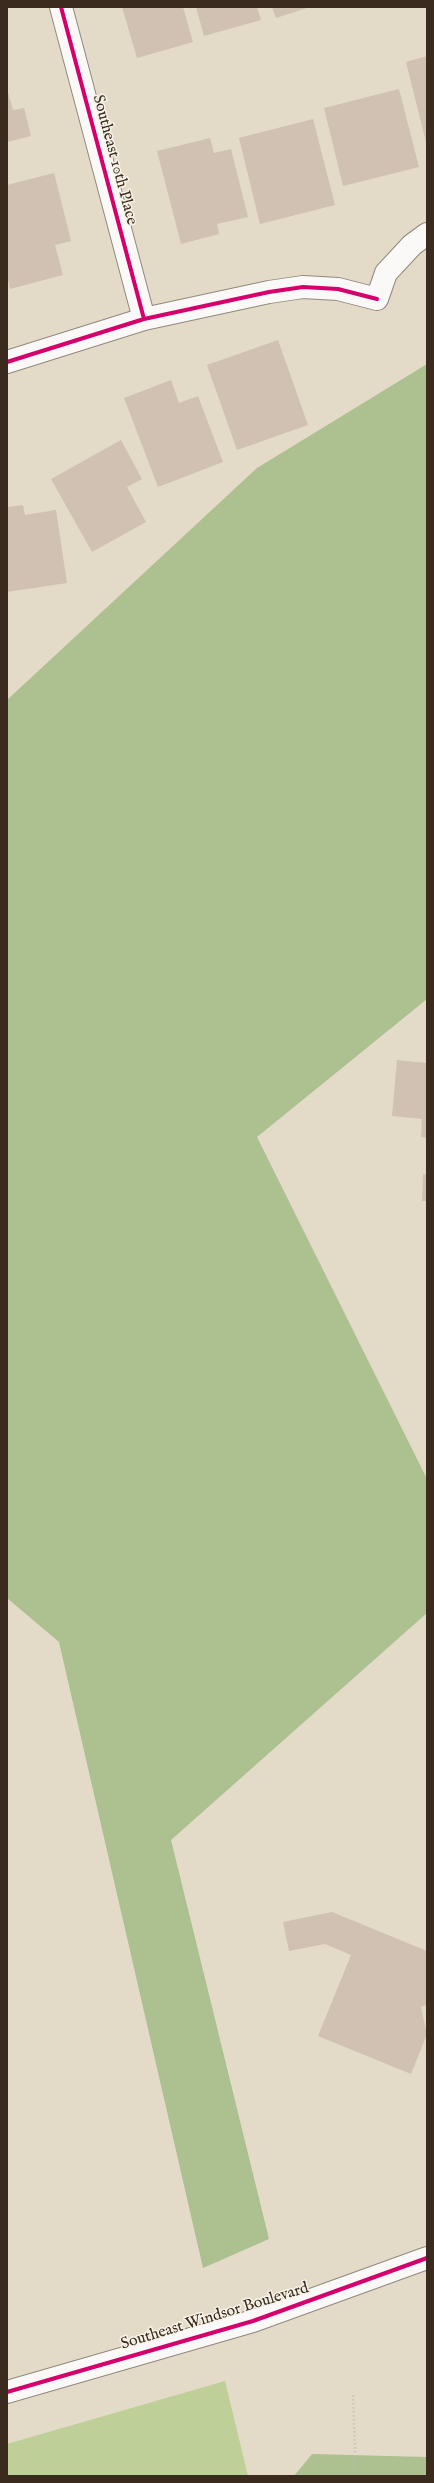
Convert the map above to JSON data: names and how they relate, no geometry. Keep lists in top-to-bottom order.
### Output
{
  "streets": {
    "street": ["Southeast 10th Place", "Southeast Windsor Boulevard"]
  }
}
